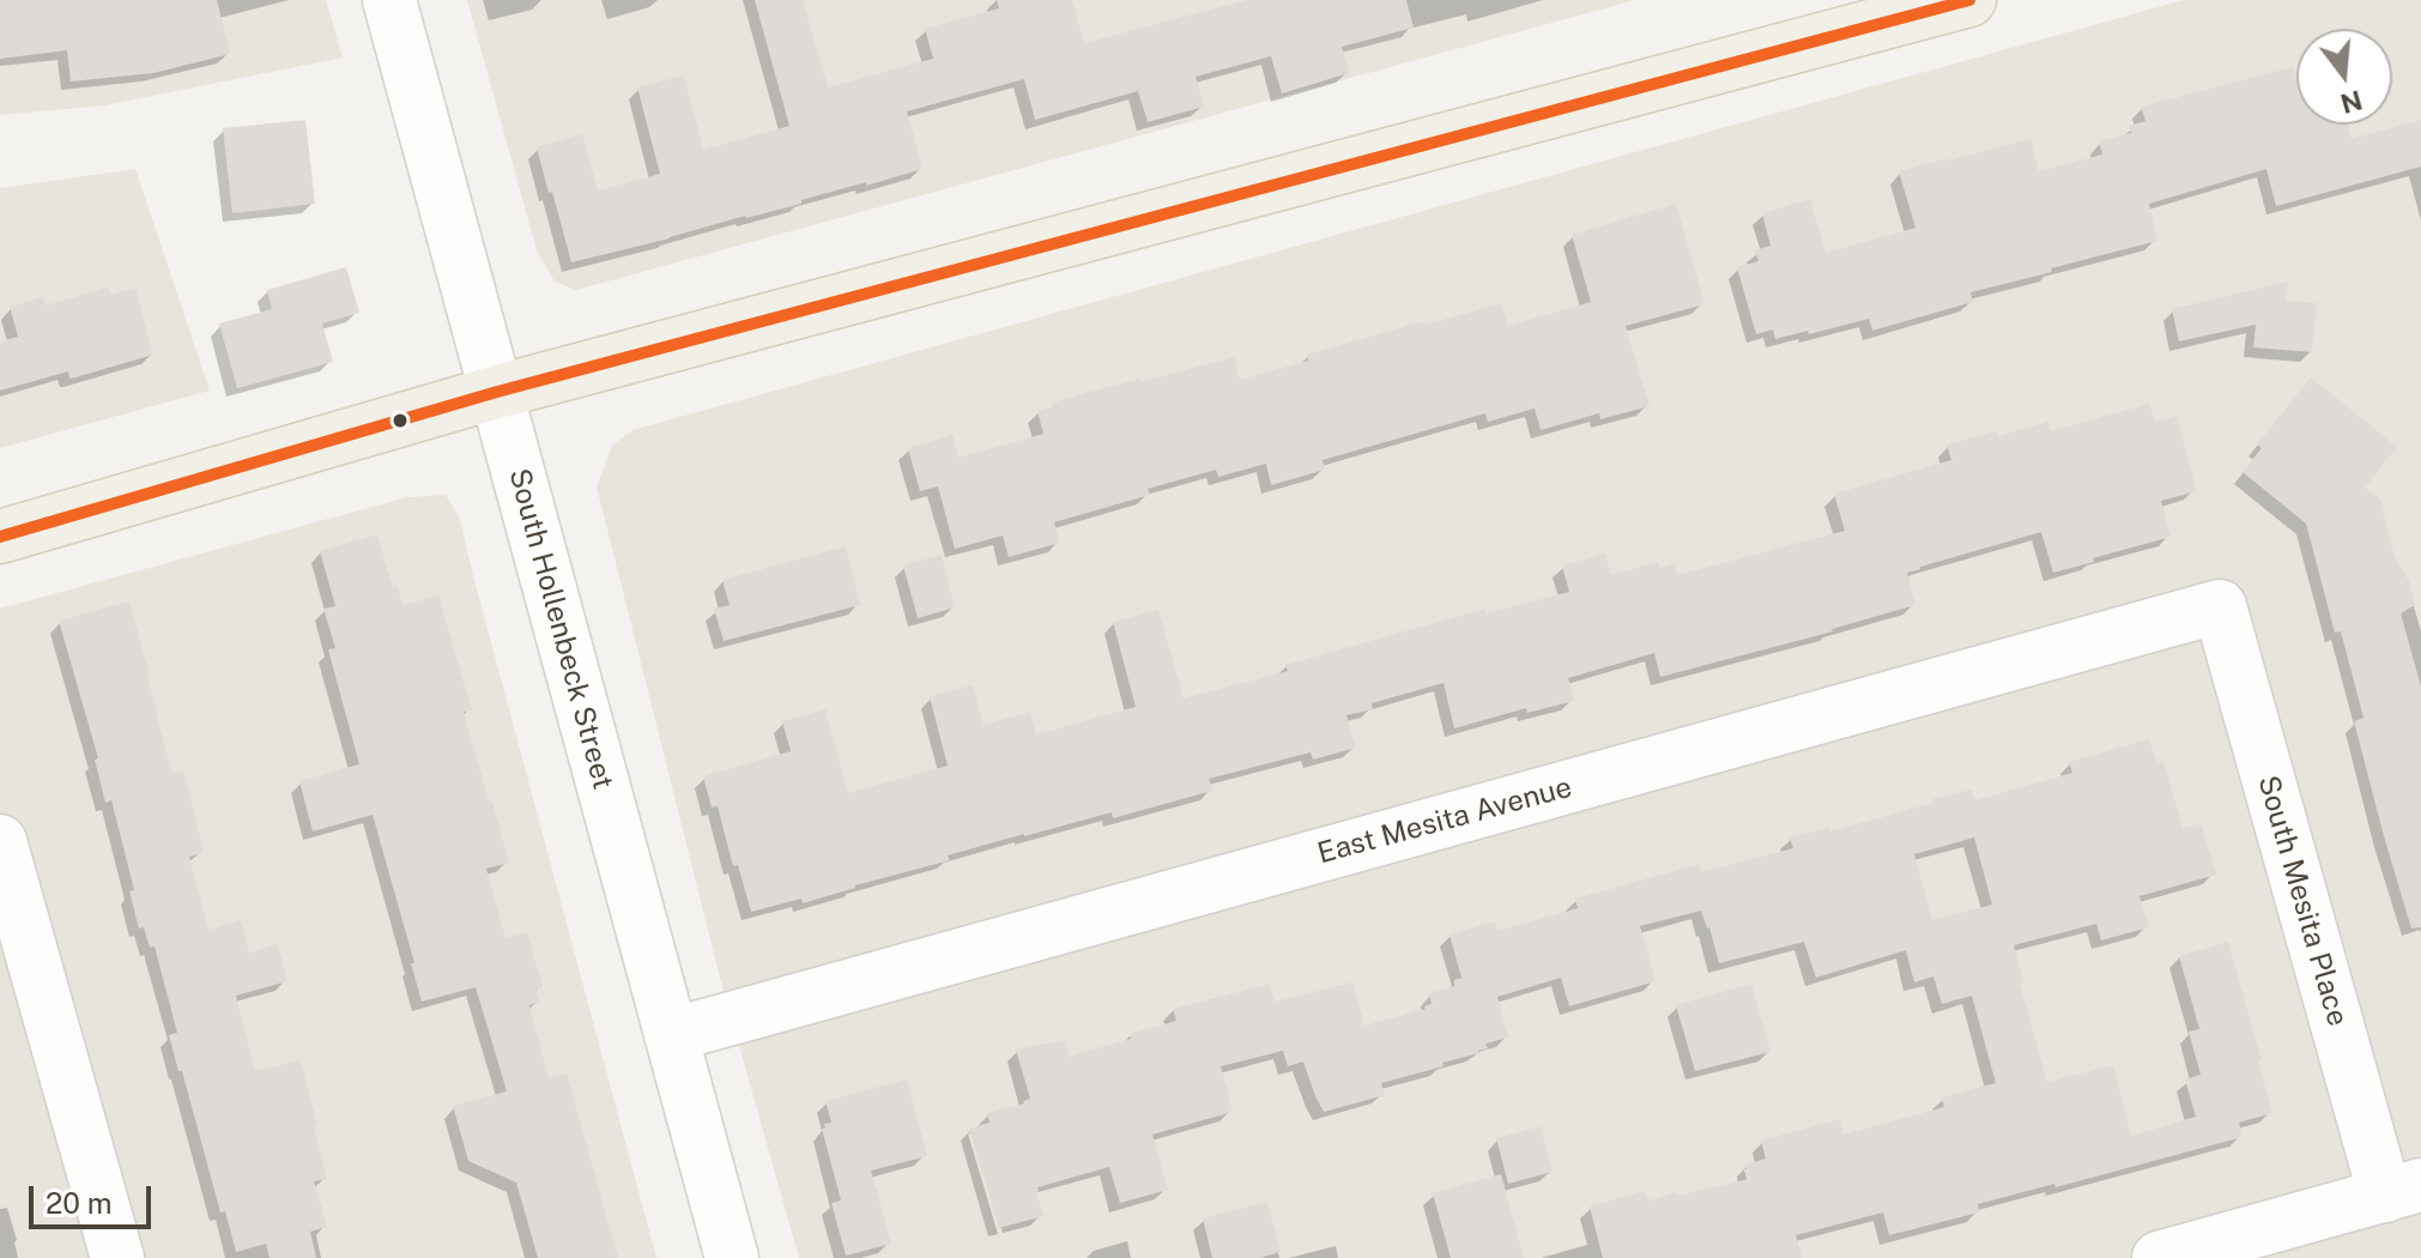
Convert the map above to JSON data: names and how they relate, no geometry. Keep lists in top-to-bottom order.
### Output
{
  "streets": {
    "street": ["South Hollenbeck Street", "East Mesita Avenue", "South Mesita Place"]
  },
  "crossings": [
    ["South Hollenbeck Street", "East Mesita Avenue"],
    ["East Mesita Avenue", "South Mesita Place"]
  ],
  "scale_bar": "20 m",
  "north": "bottom"
}
